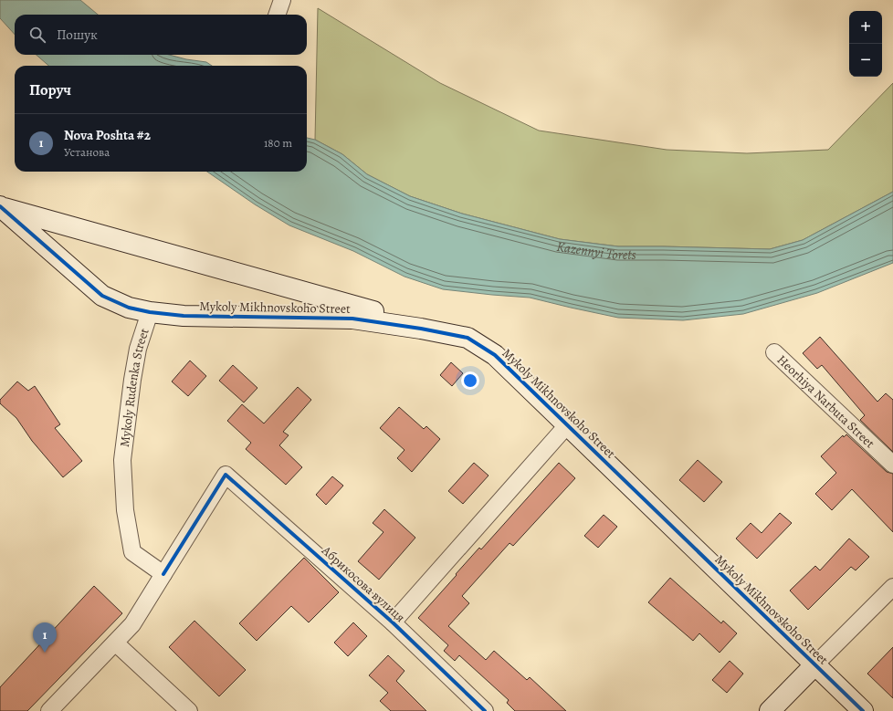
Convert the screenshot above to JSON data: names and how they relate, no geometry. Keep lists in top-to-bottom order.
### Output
{
  "streets": {
    "street": [
      "Mykoly Mikhnovskoho Street",
      "Mykoly Rudenka Street",
      "Heorhiya Narbuta Street",
      "Абрикосова вулиця"
    ]
  },
  "crossings": [
    ["Mykoly Mikhnovskoho Street", "Mykoly Rudenka Street"],
    ["Mykoly Mikhnovskoho Street", "Абрикосова вулиця"],
    ["Mykoly Rudenka Street", "Абрикосова вулиця"]
  ],
  "water": ["Kazennyi Torets"],
  "page": {
    "map_buttons": ["+", "−"],
    "search": "Пошук",
    "heading": "Поруч",
    "list": [
      {
        "mark": "1",
        "name": "Nova Poshta #2",
        "note": "Установа",
        "value": "180 m"
      }
    ],
    "pins": "1"
  }
}
